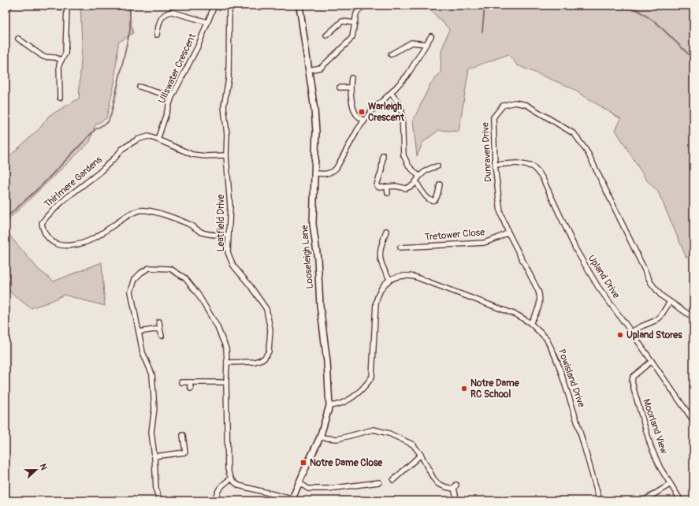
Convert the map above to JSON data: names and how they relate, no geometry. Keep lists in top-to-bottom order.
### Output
{
  "streets": {
    "street": [
      "Ullswater Crescent",
      "Dunraven Drive",
      "Thirlmere Gardens",
      "Leatfield Drive",
      "Tretower Close",
      "Looseleigh Lane",
      "Upland Drive",
      "Powisland Drive",
      "Moorland View"
    ]
  },
  "crossings": [
    ["Ullswater Crescent", "Thirlmere Gardens"],
    ["Dunraven Drive", "Tretower Close"],
    ["Dunraven Drive", "Upland Drive"],
    ["Dunraven Drive", "Powisland Drive"],
    ["Thirlmere Gardens", "Leatfield Drive"],
    ["Upland Drive", "Moorland View"]
  ],
  "places": {
    "transit": ["Warleigh Crescent", "Notre Dame Close"],
    "other": ["Upland Stores", "Notre Dame RC School"]
  },
  "north": "right"
}
